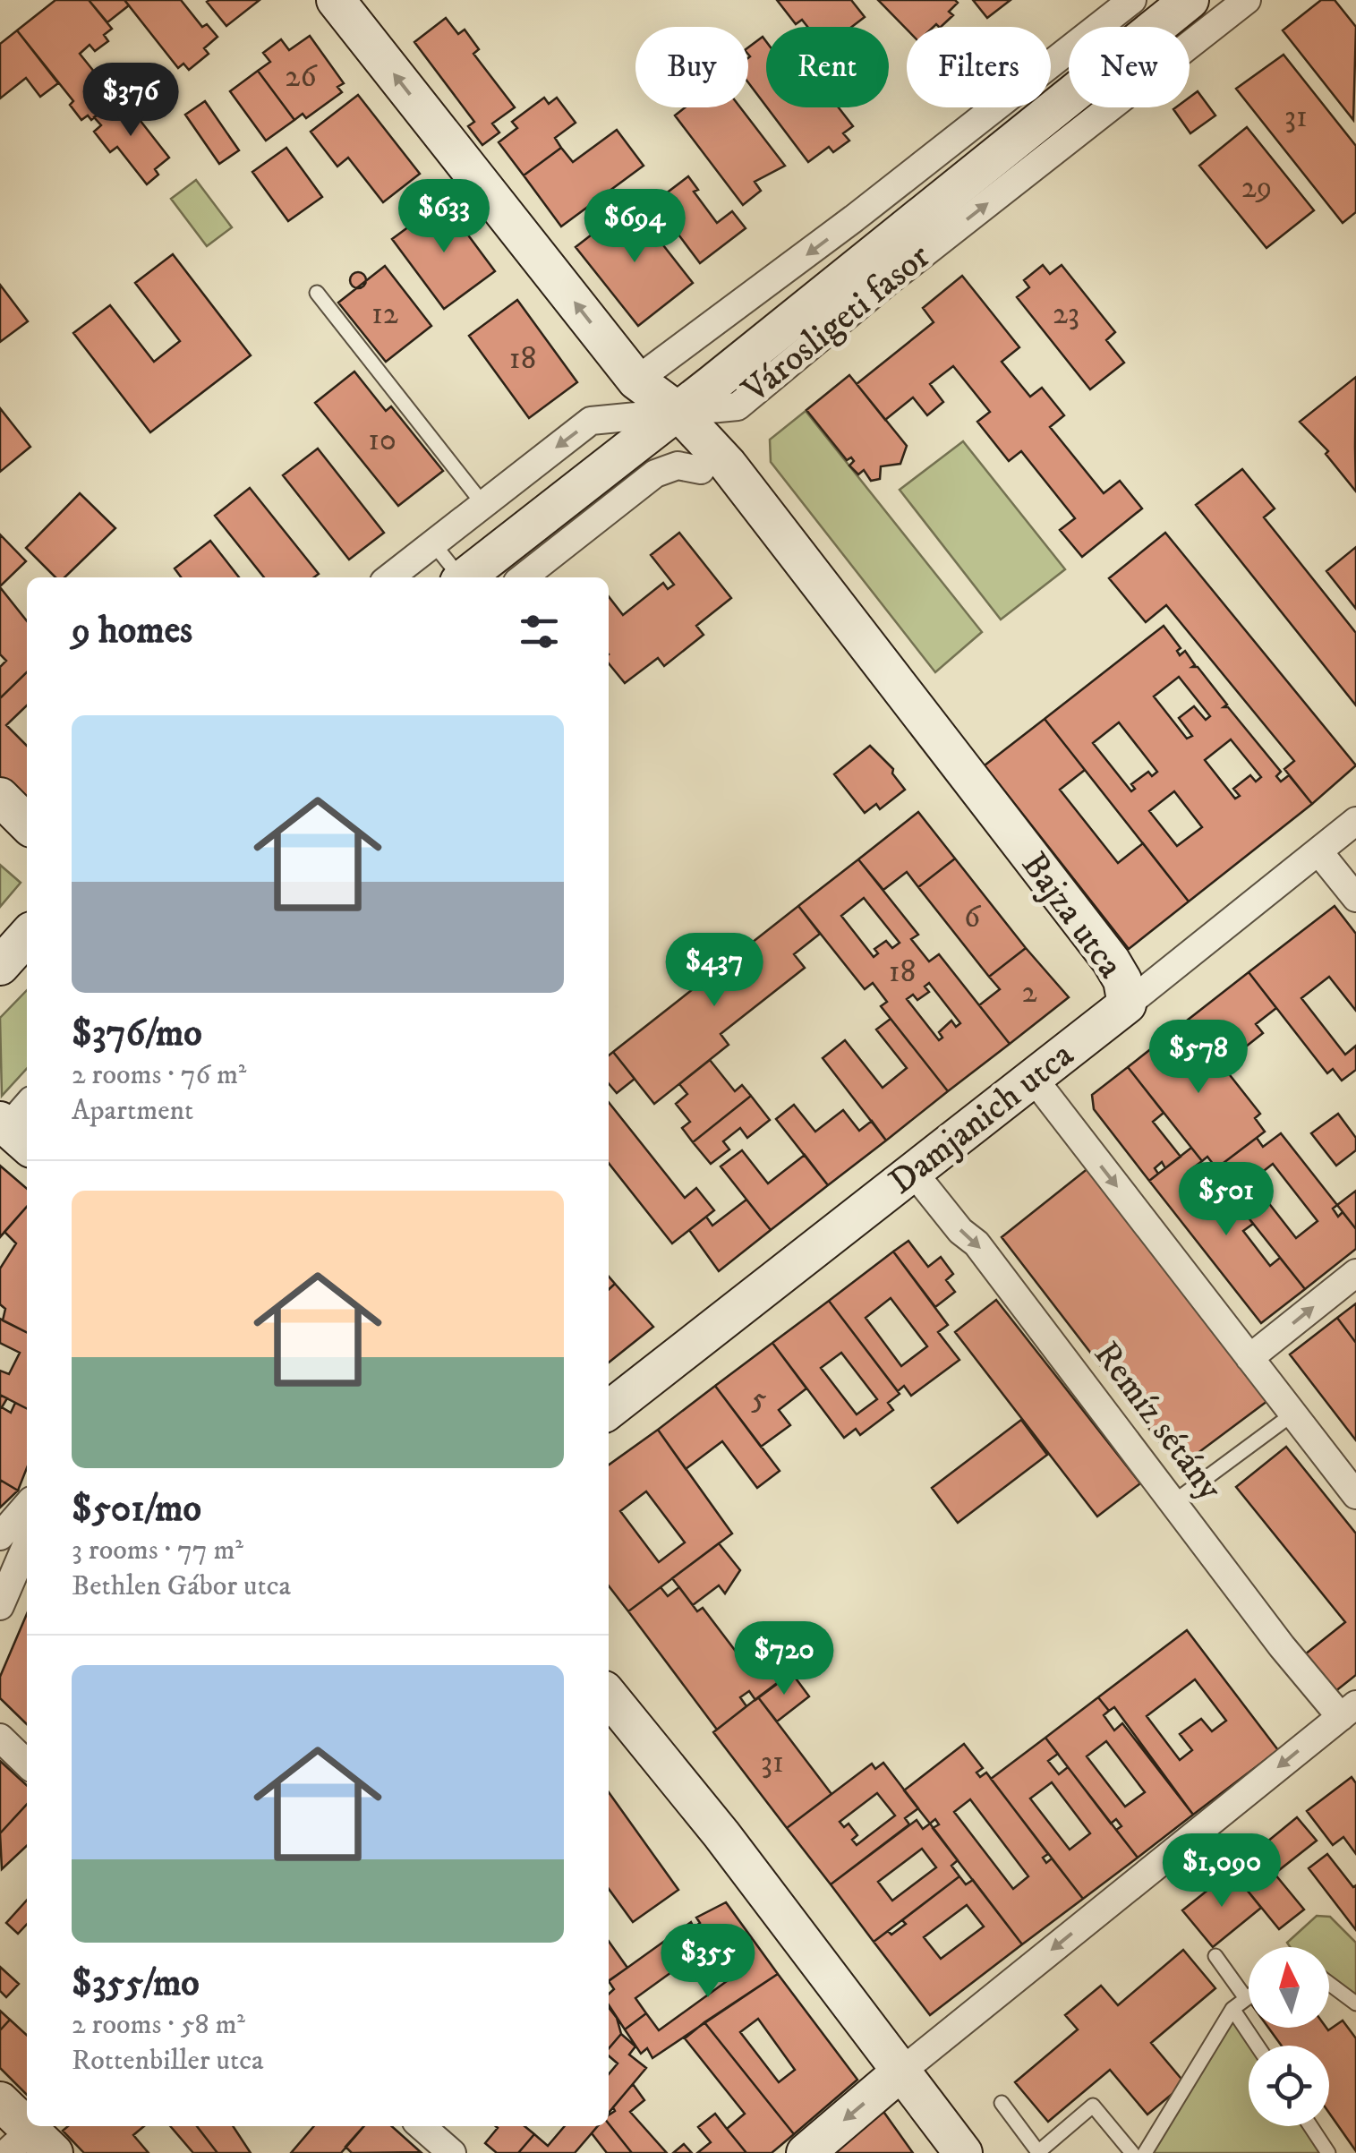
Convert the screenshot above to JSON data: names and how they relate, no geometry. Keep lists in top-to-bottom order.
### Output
{
  "streets": {
    "street": [
      "Városligeti fasor",
      "Bajza utca",
      "Damjanich utca",
      "Remíz sétány"
    ]
  },
  "crossings": [
    ["Városligeti fasor", "Bajza utca"],
    ["Bajza utca", "Damjanich utca"],
    ["Damjanich utca", "Remíz sétány"]
  ],
  "house_numbers": [
    "26",
    "31",
    "29",
    "12",
    "23",
    "18",
    "10",
    "6",
    "18",
    "2",
    "5",
    "31"
  ],
  "north": "top",
  "page": {
    "chip": [
      "Buy",
      "Rent",
      "Filters",
      "New"
    ],
    "price": [
      "$376",
      "$633",
      "$694",
      "$437",
      "$578",
      "$501",
      "$720",
      "$1,090",
      "$355"
    ],
    "heading": "9 homes",
    "list": [
      {
        "name": "$376/mo",
        "note": "2 rooms · 76 m² · Apartment"
      },
      {
        "name": "$501/mo",
        "note": "3 rooms · 77 m² · Bethlen Gábor utca"
      },
      {
        "name": "$355/mo",
        "note": "2 rooms · 58 m² · Rottenbiller utca"
      }
    ]
  }
}
